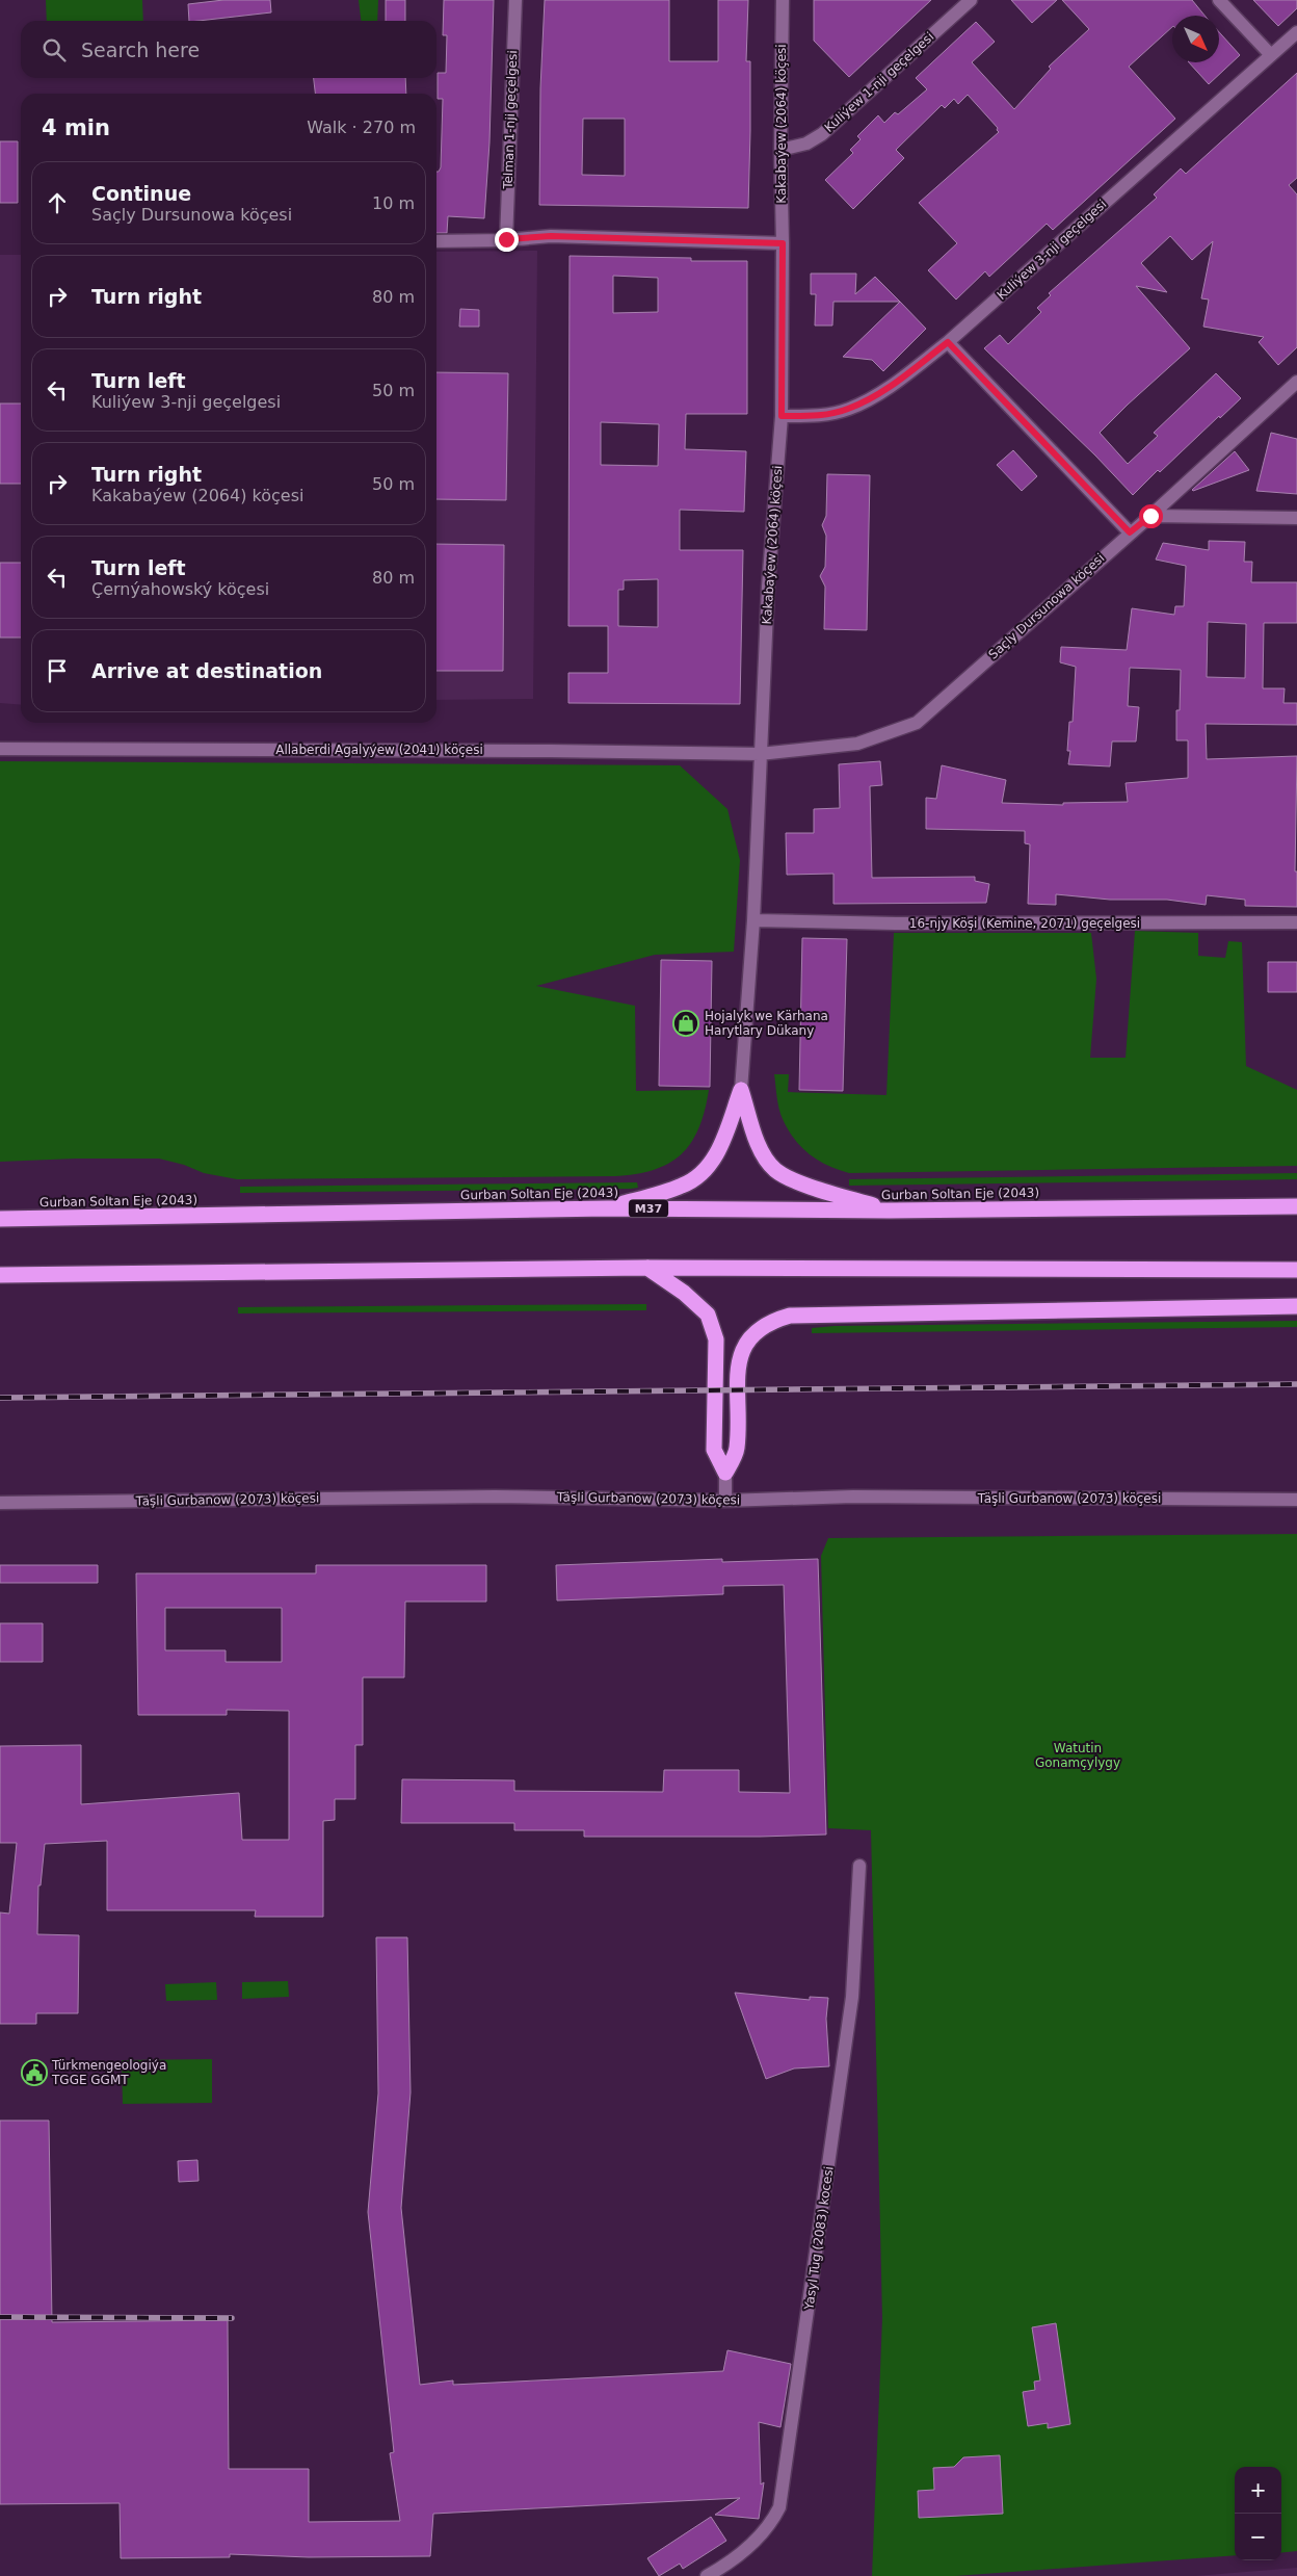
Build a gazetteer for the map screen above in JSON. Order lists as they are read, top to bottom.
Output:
{
  "streets": {
    "highway": ["Gurban Soltan Eje (2043)", "M37"],
    "street": [
      "Kuliýew 1-nji geçelgesi",
      "Telman 1-nji geçelgesi",
      "Kakabaýew (2064) köçesi",
      "Kuliýew 3-nji geçelgesi",
      "Saçly Dursunowa köçesi",
      "Allaberdi Agalyýew (2041) köçesi",
      "16-njy Köşi (Kemine, 2071) geçelgesi",
      "Täşli Gurbanow (2073) köçesi",
      "Yasyl Tug (2083) kocesi"
    ]
  },
  "crossings": [
    ["Kuliýew 1-nji geçelgesi", "Kakabaýew (2064) köçesi"],
    ["Kakabaýew (2064) köçesi", "Kuliýew 3-nji geçelgesi"],
    ["Kakabaýew (2064) köçesi", "Saçly Dursunowa köçesi"],
    ["Kakabaýew (2064) köçesi", "Allaberdi Agalyýew (2041) köçesi"],
    ["Kakabaýew (2064) köçesi", "16-njy Köşi (Kemine, 2071) geçelgesi"],
    ["Saçly Dursunowa köçesi", "Allaberdi Agalyýew (2041) köçesi"]
  ],
  "parks": ["Watutin Gonamçylygy"],
  "places": {
    "shop": ["Hojalyk we Kärhana Harytlary Dükany"],
    "public building": ["Türkmengeologiýa TGGE GGMT"]
  },
  "north": "bottom right",
  "page": {
    "search": "Search here",
    "heading": ["4 min", "Walk · 270 m"],
    "list": [
      ["Continue", "Saçly Dursunowa köçesi", "10 m"],
      ["Turn right", "80 m"],
      ["Turn left", "Kuliýew 3-nji geçelgesi", "50 m"],
      ["Turn right", "Kakabaýew (2064) köçesi", "50 m"],
      ["Turn left", "Çernýahowský köçesi", "80 m"],
      "Arrive at destination"
    ],
    "map_buttons": ["+", "−"]
  }
}
